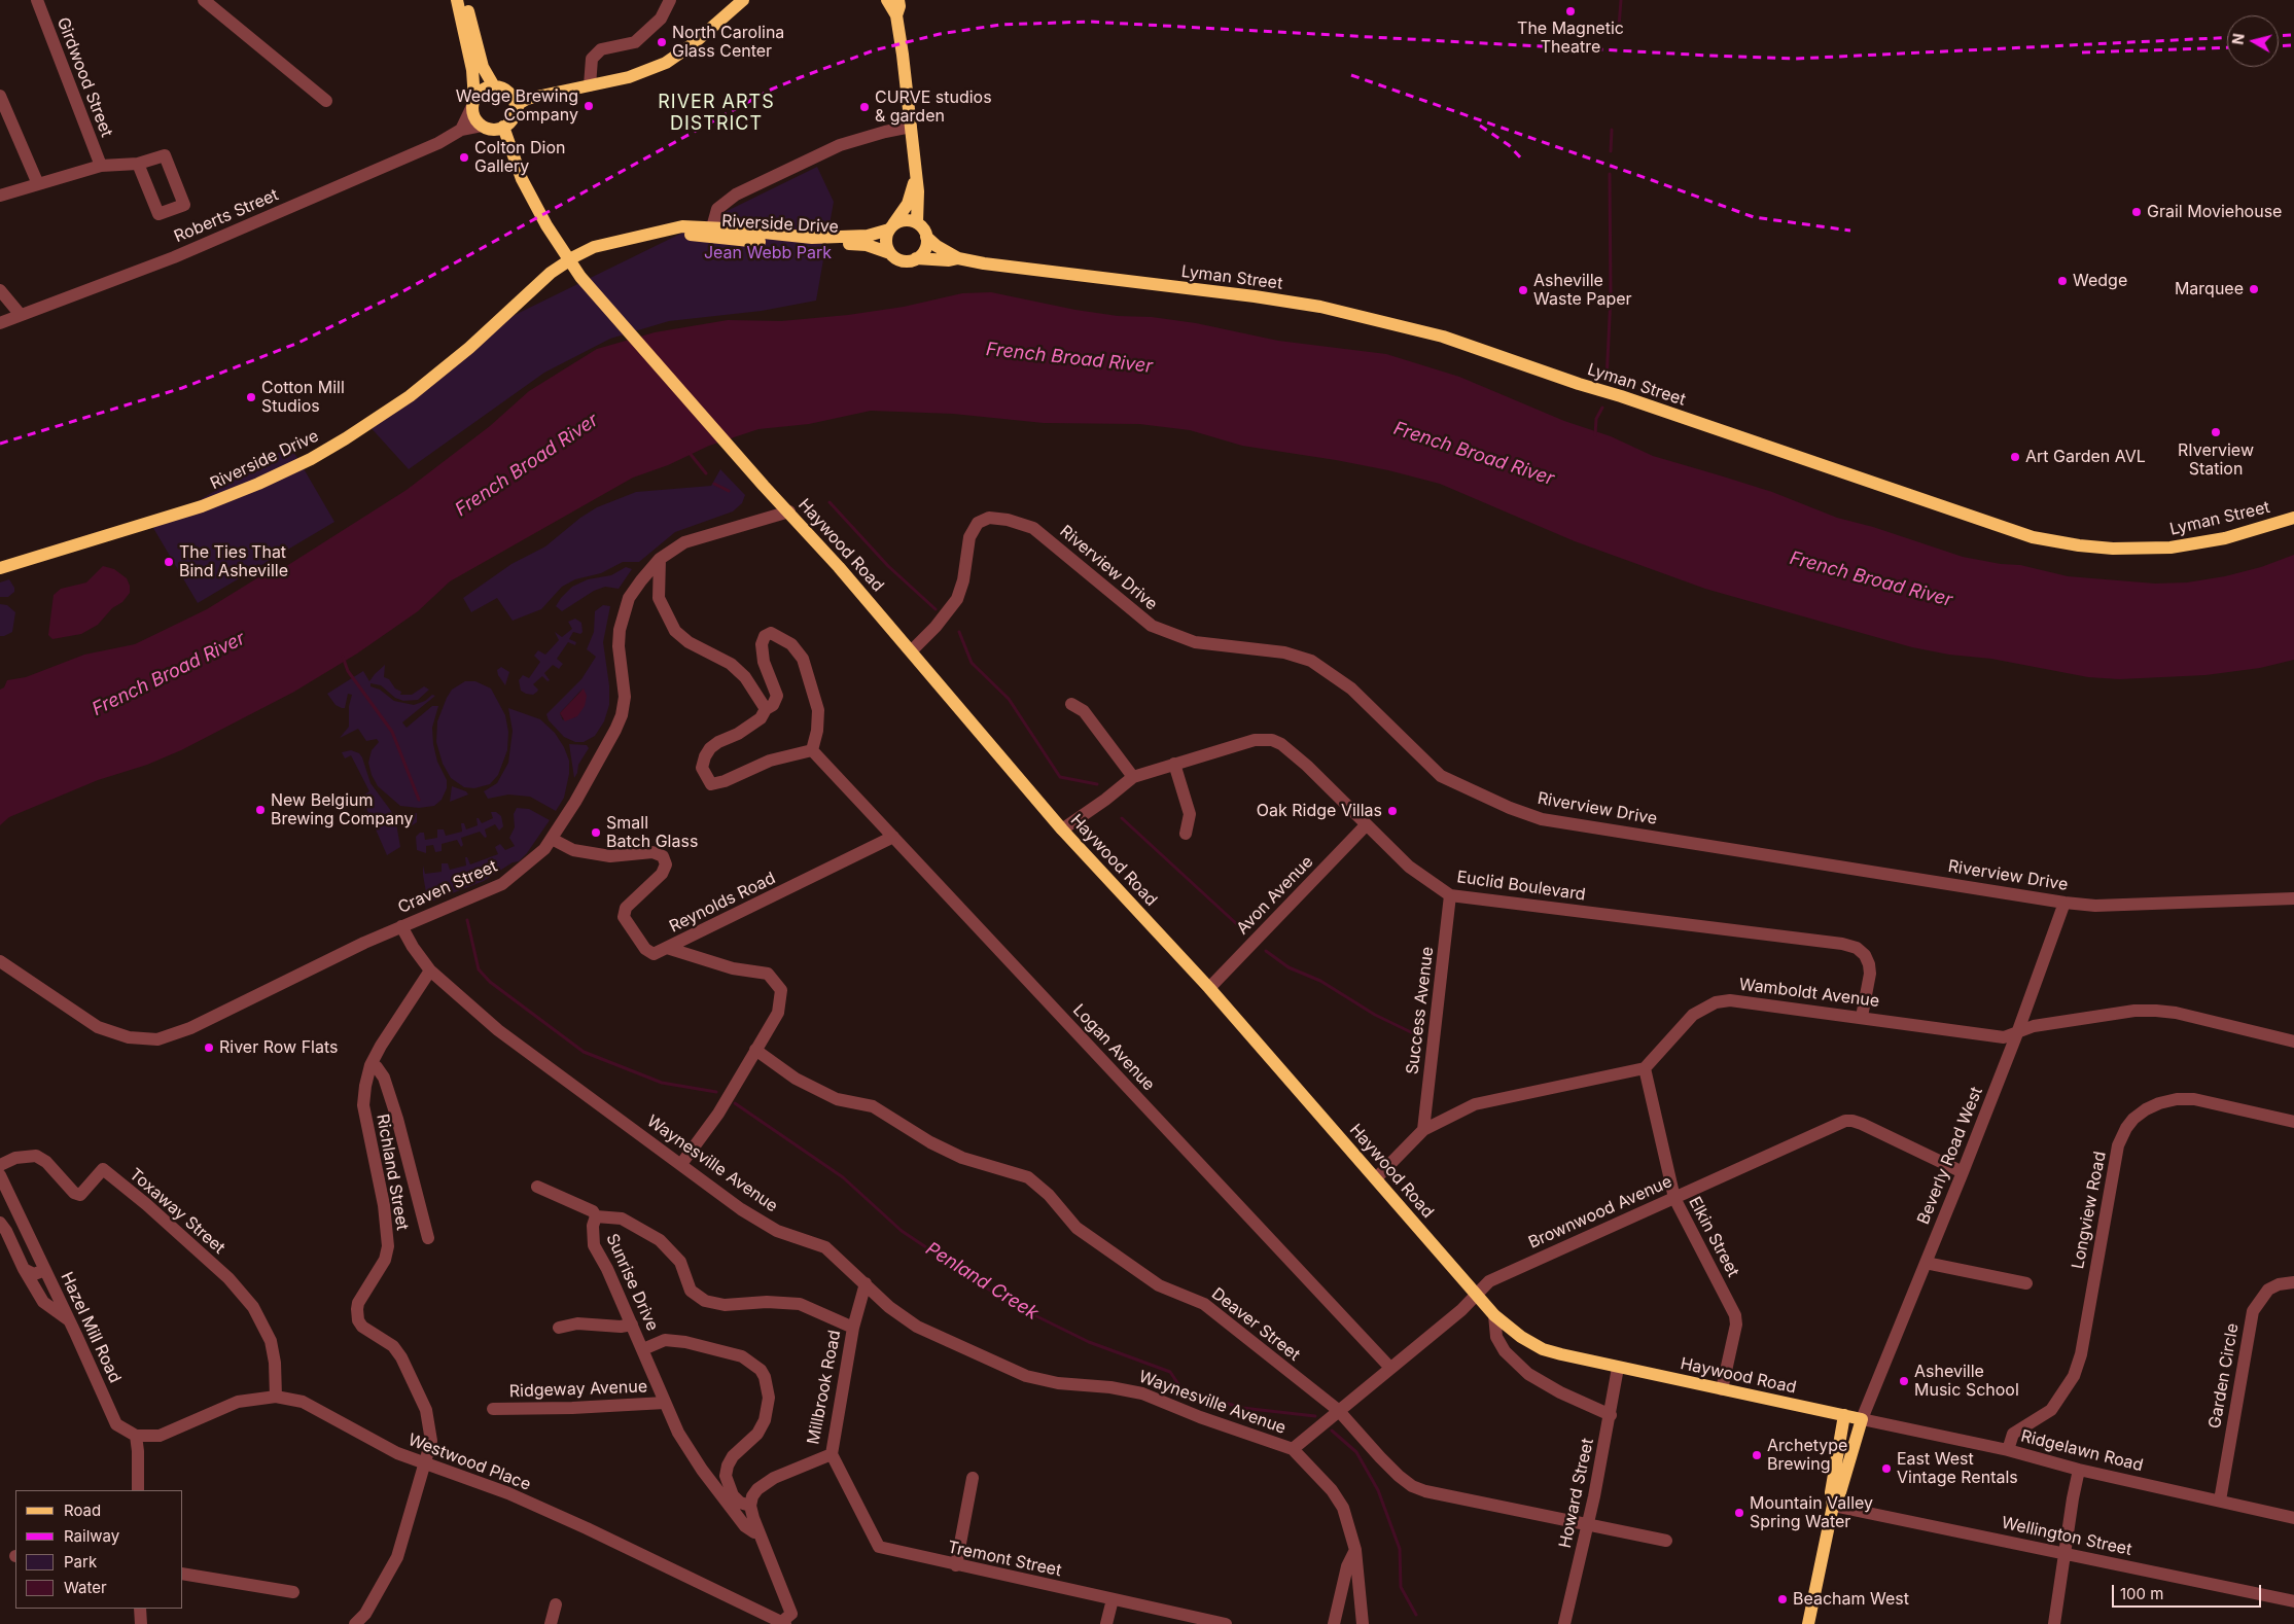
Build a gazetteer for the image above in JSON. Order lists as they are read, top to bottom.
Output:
{
  "streets": {
    "main road": ["Riverside Drive", "Lyman Street", "Haywood Road"],
    "street": [
      "Girdwood Street",
      "Roberts Street",
      "Riverview Drive",
      "Euclid Boulevard",
      "Craven Street",
      "Avon Avenue",
      "Reynolds Road",
      "Wamboldt Avenue",
      "Success Avenue",
      "Logan Avenue",
      "Beverly Road West",
      "Waynesville Avenue",
      "Richland Street",
      "Longview Road",
      "Toxaway Street",
      "Brownwood Avenue",
      "Elkin Street",
      "Sunrise Drive",
      "Deaver Street",
      "Hazel Mill Road",
      "Garden Circle",
      "Millbrook Road",
      "Ridgeway Avenue",
      "Ridgelawn Road",
      "Westwood Place",
      "Howard Street",
      "Wellington Street",
      "Tremont Street"
    ]
  },
  "crossings": [
    ["Roberts Street", "Haywood Road"],
    ["Riverside Drive", "Lyman Street"],
    ["Haywood Road", "Riverview Drive"],
    ["Haywood Road", "Euclid Boulevard"],
    ["Haywood Road", "Craven Street"],
    ["Haywood Road", "Avon Avenue"],
    ["Haywood Road", "Beverly Road West"],
    ["Haywood Road", "Brownwood Avenue"],
    ["Haywood Road", "Elkin Street"],
    ["Haywood Road", "Ridgelawn Road"],
    ["Haywood Road", "Howard Street"],
    ["Riverview Drive", "Beverly Road West"],
    ["Euclid Boulevard", "Avon Avenue"],
    ["Euclid Boulevard", "Wamboldt Avenue"],
    ["Euclid Boulevard", "Success Avenue"],
    ["Craven Street", "Waynesville Avenue"],
    ["Reynolds Road", "Logan Avenue"],
    ["Reynolds Road", "Waynesville Avenue"],
    ["Reynolds Road", "Deaver Street"],
    ["Wamboldt Avenue", "Beverly Road West"],
    ["Wamboldt Avenue", "Elkin Street"],
    ["Logan Avenue", "Brownwood Avenue"],
    ["Beverly Road West", "Brownwood Avenue"],
    ["Beverly Road West", "Ridgelawn Road"],
    ["Waynesville Avenue", "Richland Street"],
    ["Waynesville Avenue", "Brownwood Avenue"],
    ["Waynesville Avenue", "Millbrook Road"],
    ["Richland Street", "Westwood Place"],
    ["Longview Road", "Ridgelawn Road"],
    ["Toxaway Street", "Westwood Place"],
    ["Brownwood Avenue", "Elkin Street"],
    ["Brownwood Avenue", "Deaver Street"],
    ["Sunrise Drive", "Millbrook Road"],
    ["Sunrise Drive", "Ridgeway Avenue"],
    ["Deaver Street", "Howard Street"],
    ["Hazel Mill Road", "Westwood Place"],
    ["Garden Circle", "Ridgelawn Road"],
    ["Millbrook Road", "Tremont Street"]
  ],
  "districts": ["RIVER ARTS DISTRICT"],
  "water": ["French Broad River", "Penland Creek"],
  "parks": ["Jean Webb Park"],
  "places": [
    "The Magnetic Theatre",
    "North Carolina Glass Center",
    "Wedge Brewing Company",
    "CURVE studios & garden",
    "Colton Dion Gallery",
    "Grail Moviehouse",
    "Wedge",
    "Marquee",
    "Asheville Waste Paper",
    "Cotton Mill Studios",
    "RIverview Station",
    "Art Garden AVL",
    "The Ties That Bind Asheville",
    "New Belgium Brewing Company",
    "Oak Ridge Villas",
    "Small Batch Glass",
    "River Row Flats",
    "Asheville Music School",
    "Archetype Brewing",
    "East West Vintage Rentals",
    "Mountain Valley Spring Water",
    "Beacham West"
  ],
  "legend": [
    "Road",
    "Railway",
    "Park",
    "Water"
  ],
  "scale_bar": "100 m",
  "north": "left"
}
